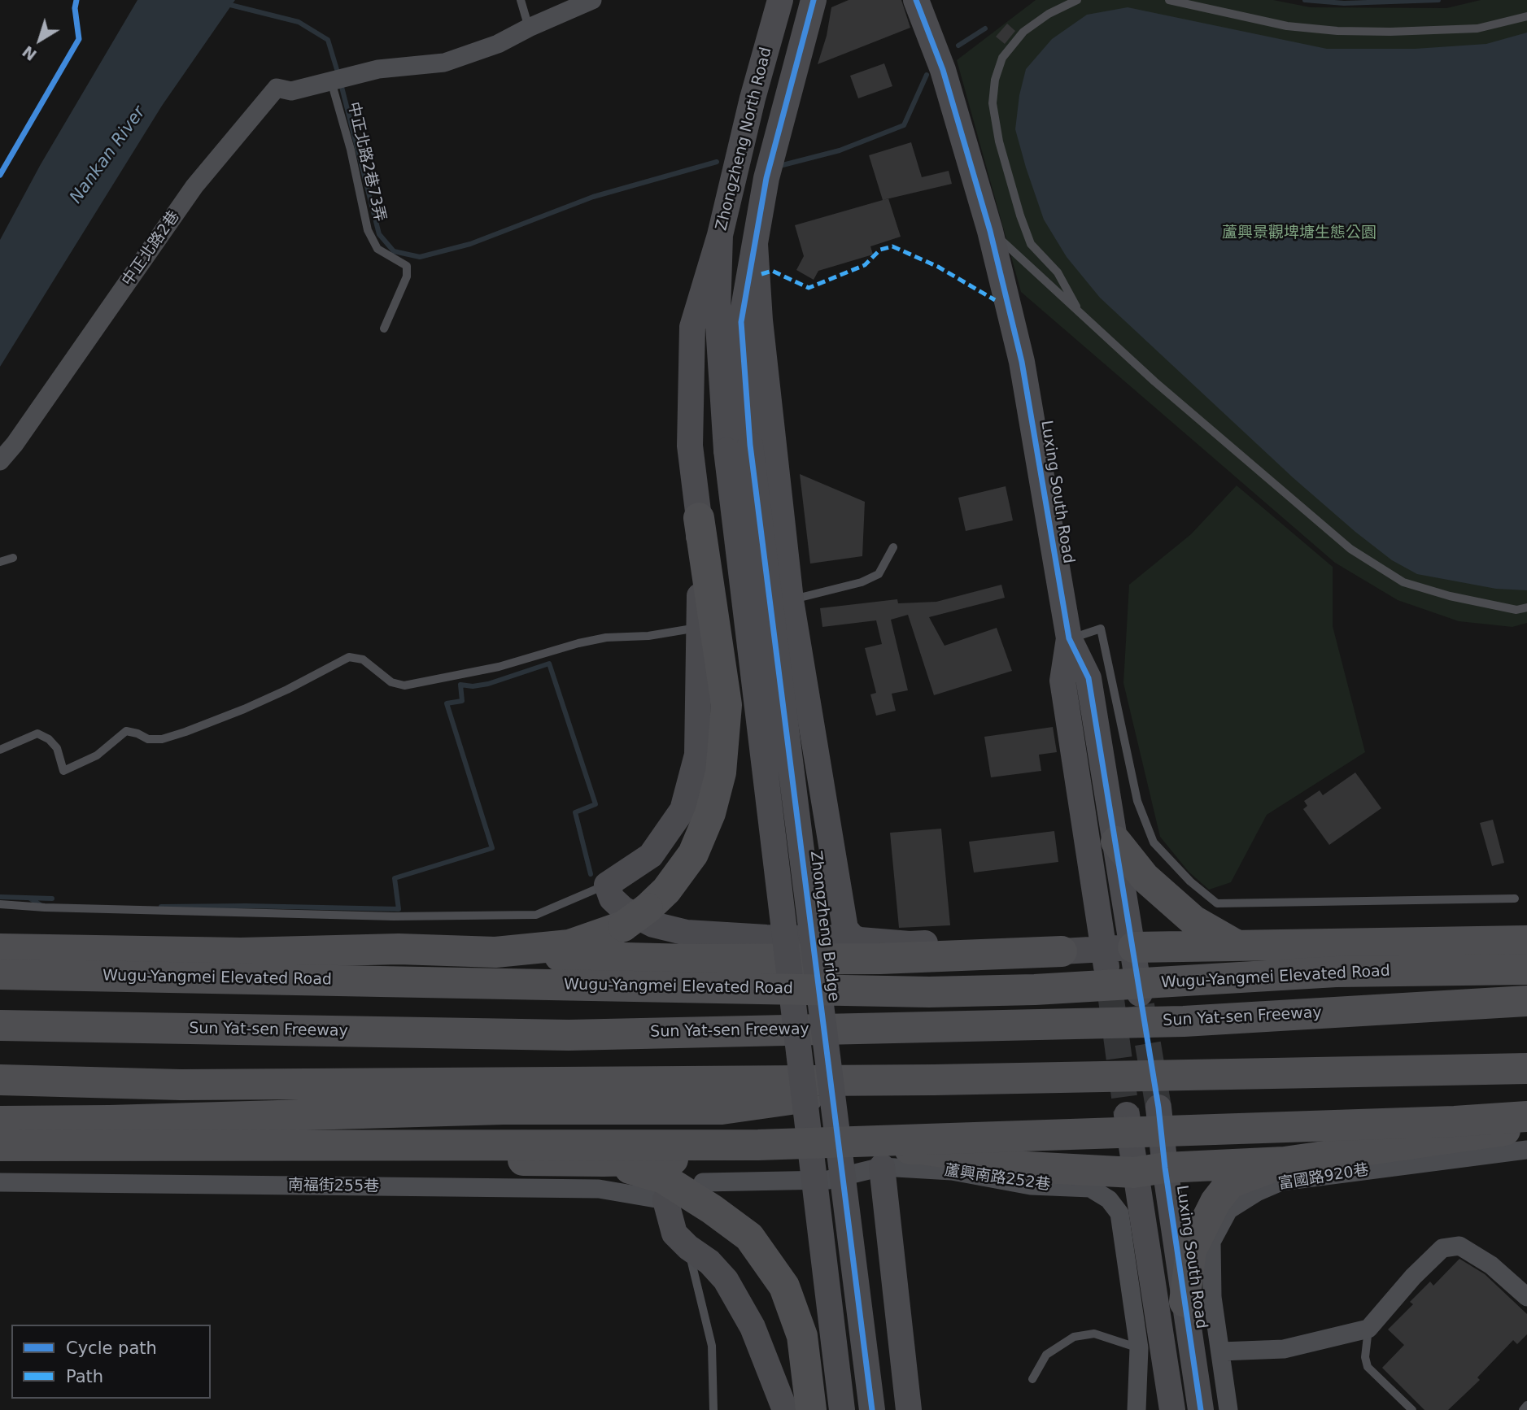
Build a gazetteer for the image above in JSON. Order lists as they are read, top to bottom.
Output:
{
  "streets": {
    "highway": ["Wugu-Yangmei Elevated Road", "Sun Yat-sen Freeway"],
    "street": [
      "Zhongzheng North Road",
      "中正北路2巷",
      "Luxing South Road",
      "Zhongzheng Bridge",
      "富國路920巷",
      "蘆興南路252巷",
      "南福街255巷"
    ],
    "lane": ["中正北路2巷73弄"]
  },
  "crossings": [
    ["Zhongzheng North Road", "Zhongzheng Bridge"],
    ["中正北路2巷73弄", "中正北路2巷"]
  ],
  "water": ["Nankan River"],
  "parks": ["蘆興景觀埤塘生態公園"],
  "legend": ["Cycle path", "Path"],
  "north": "bottom left"
}
